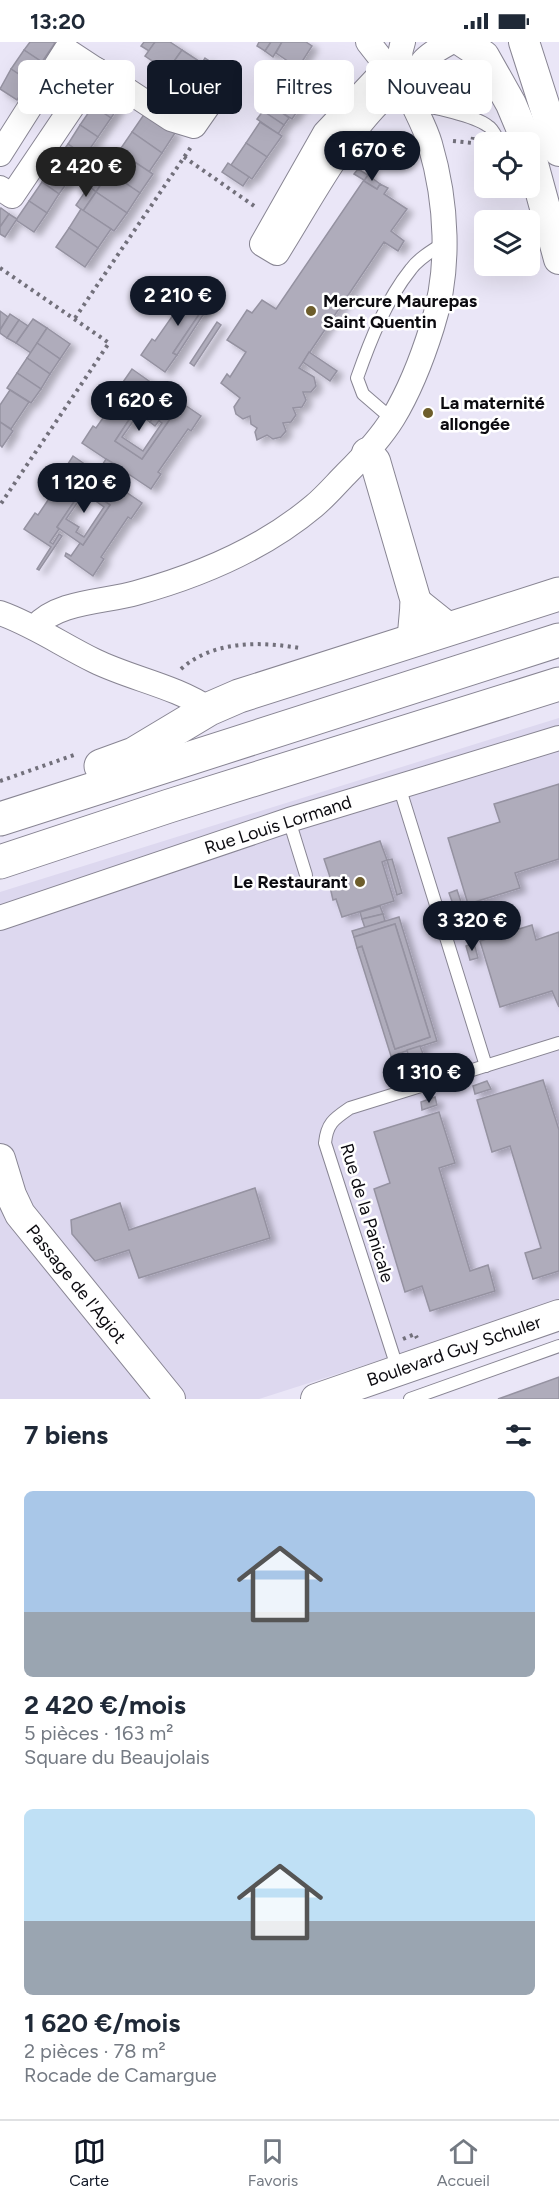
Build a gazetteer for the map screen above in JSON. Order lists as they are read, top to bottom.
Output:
{
  "streets": {
    "street": ["Rue Louis Lormand", "Passage de l'Agiot", "Boulevard Guy Schuler"],
    "lane": ["Rue de la Panicale"]
  },
  "crossings": [
    ["Rue de la Panicale", "Boulevard Guy Schuler"]
  ],
  "places": ["Mercure Maurepas Saint Quentin", "La maternité allongée", "Le Restaurant"],
  "page": {
    "status": "13:20",
    "chip": [
      "Acheter",
      "Louer",
      "Filtres",
      "Nouveau"
    ],
    "price": [
      "1 670 €",
      "2 420 €",
      "2 210 €",
      "1 620 €",
      "1 120 €",
      "3 320 €",
      "1 310 €"
    ],
    "heading": "7 biens",
    "list": [
      {
        "name": "2 420 €/mois",
        "note": "5 pièces · 163 m² · Square du Beaujolais"
      },
      {
        "name": "1 620 €/mois",
        "note": "2 pièces · 78 m² · Rocade de Camargue"
      }
    ],
    "tabs": ["Carte", "Favoris", "Accueil"]
  }
}
